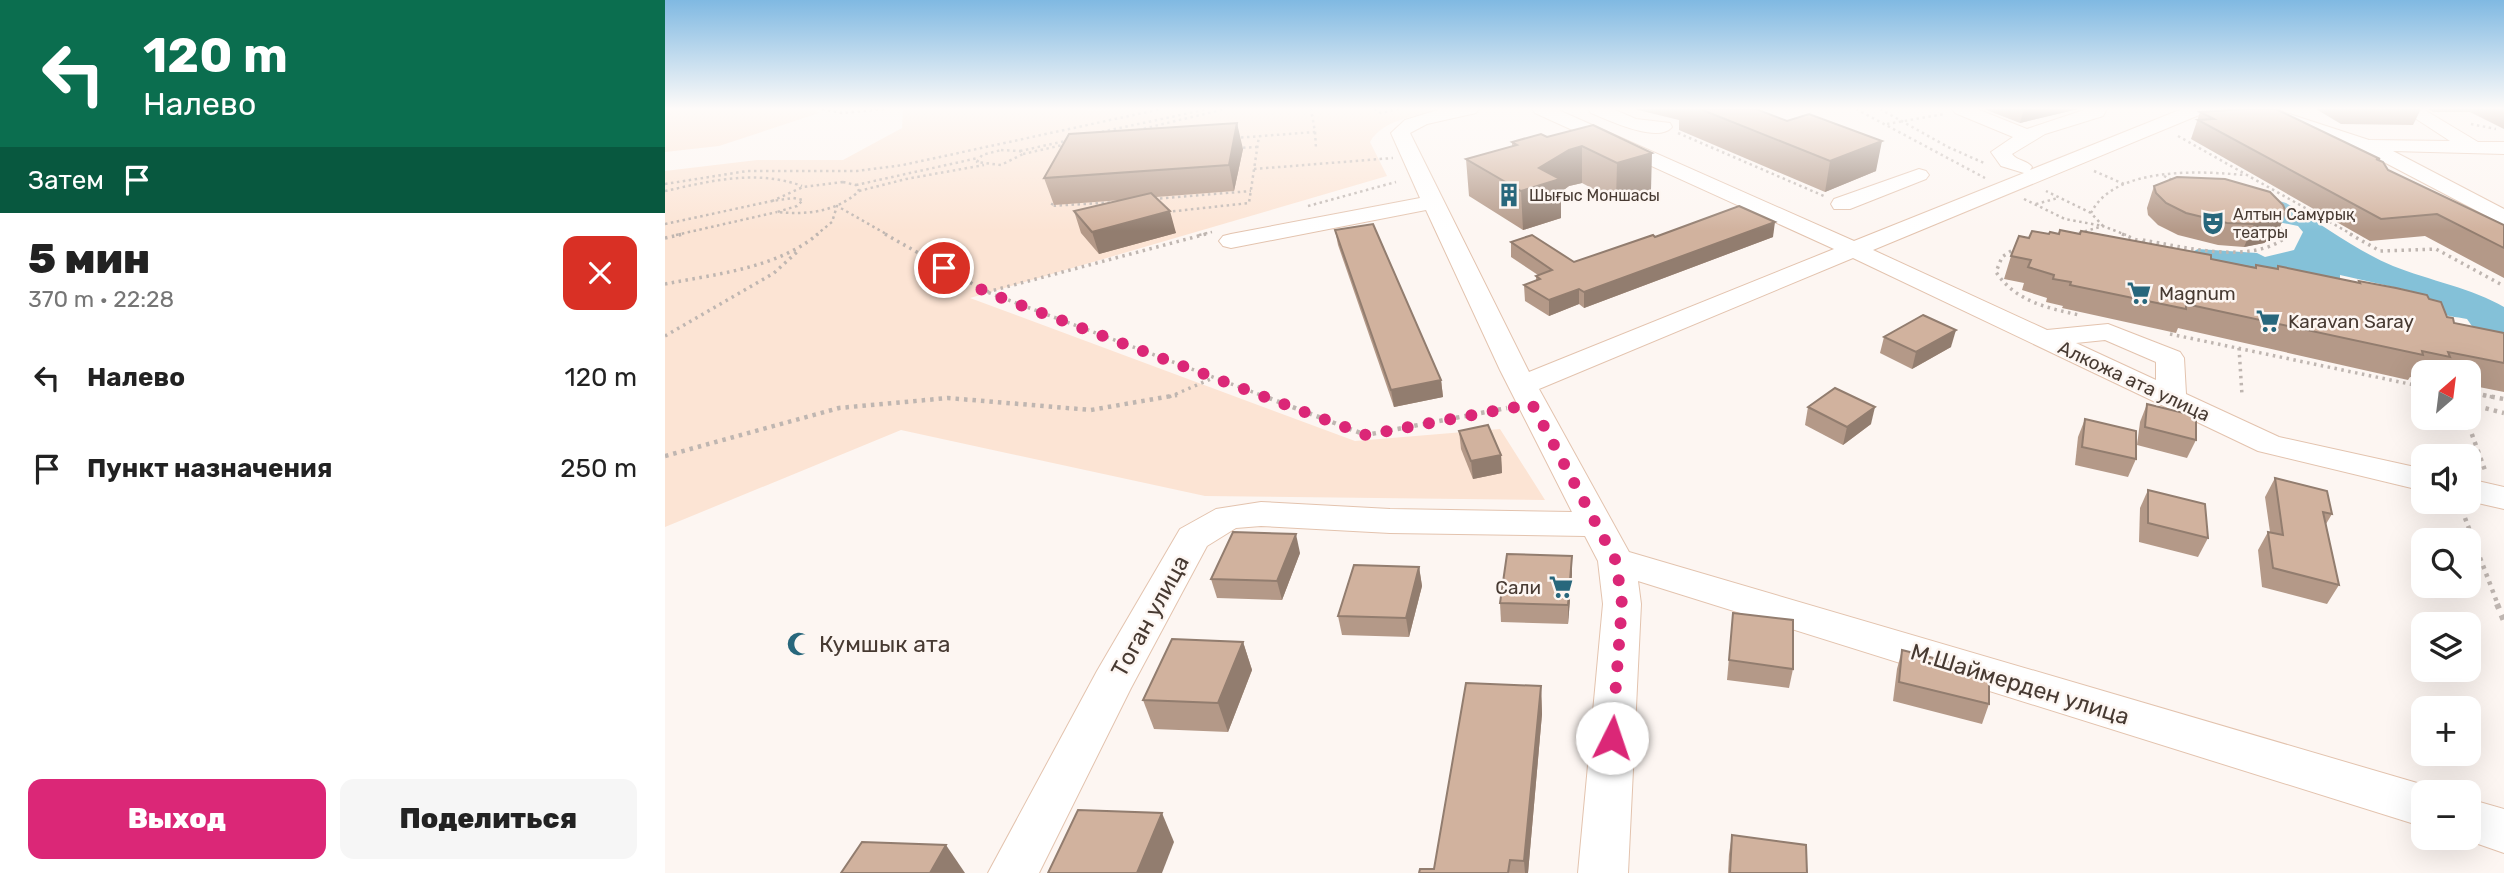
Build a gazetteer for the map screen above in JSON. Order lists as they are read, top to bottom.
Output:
{
  "streets": {
    "street": ["Алкожа ата улица", "Тоган улица", "М.Шаймерден улица"]
  },
  "places": {
    "building": ["Шығыс Моншасы"],
    "theatre": ["Алтын Самұрық театры"],
    "supermarket": ["Magnum", "Karavan Saray", "Сали"],
    "mosque": ["Кумшык ата"]
  },
  "north": "top right",
  "page": {
    "turn": ["120 m", "Налево"],
    "then": "Затем",
    "heading": ["5 мин", "370 m · 22:28"],
    "list": [
      {
        "name": "Налево",
        "value": "120 m"
      },
      {
        "name": "Пункт назначения",
        "value": "250 m"
      }
    ],
    "map_buttons": ["+", "−"],
    "buttons": ["Выход", "Поделиться"]
  }
}
